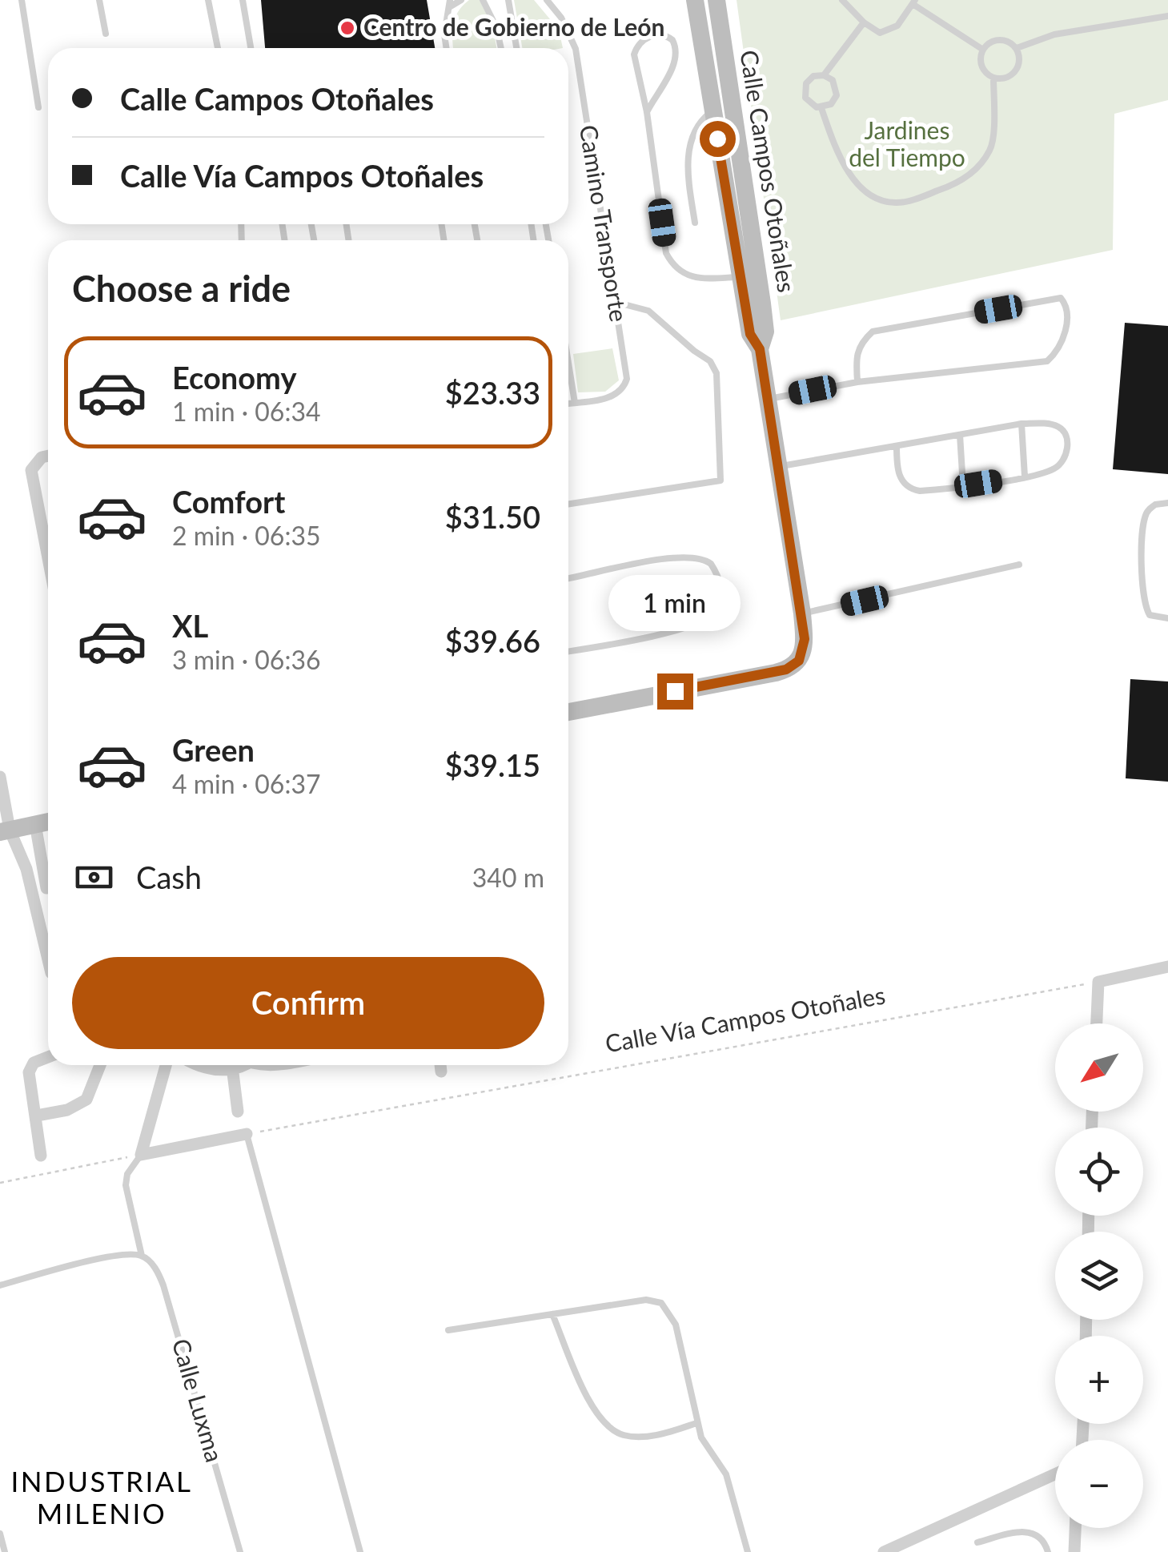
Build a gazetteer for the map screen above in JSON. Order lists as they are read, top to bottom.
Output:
{
  "streets": {
    "street": ["Calle Campos Otoñales"],
    "lane": ["Camino Transporte", "Calle Luxma"],
    "path": ["Calle Vía Campos Otoñales"]
  },
  "districts": ["INDUSTRIAL MILENIO"],
  "parks": ["Jardines del Tiempo"],
  "places": ["Centro de Gobierno de León"],
  "north": "bottom left",
  "page": {
    "banner": ["Calle Campos Otoñales", "Calle Vía Campos Otoñales"],
    "heading": "Choose a ride",
    "list": [
      {
        "name": "Economy",
        "note": "1 min · 06:34",
        "value": "$23.33"
      },
      {
        "name": "Comfort",
        "note": "2 min · 06:35",
        "value": "$31.50"
      },
      {
        "name": "XL",
        "note": "3 min · 06:36",
        "value": "$39.66"
      },
      {
        "name": "Green",
        "note": "4 min · 06:37",
        "value": "$39.15"
      }
    ],
    "bubble": "1 min",
    "pay": ["Cash", "340 m"],
    "buttons": "Confirm",
    "map_buttons": ["+", "−"]
  }
}
